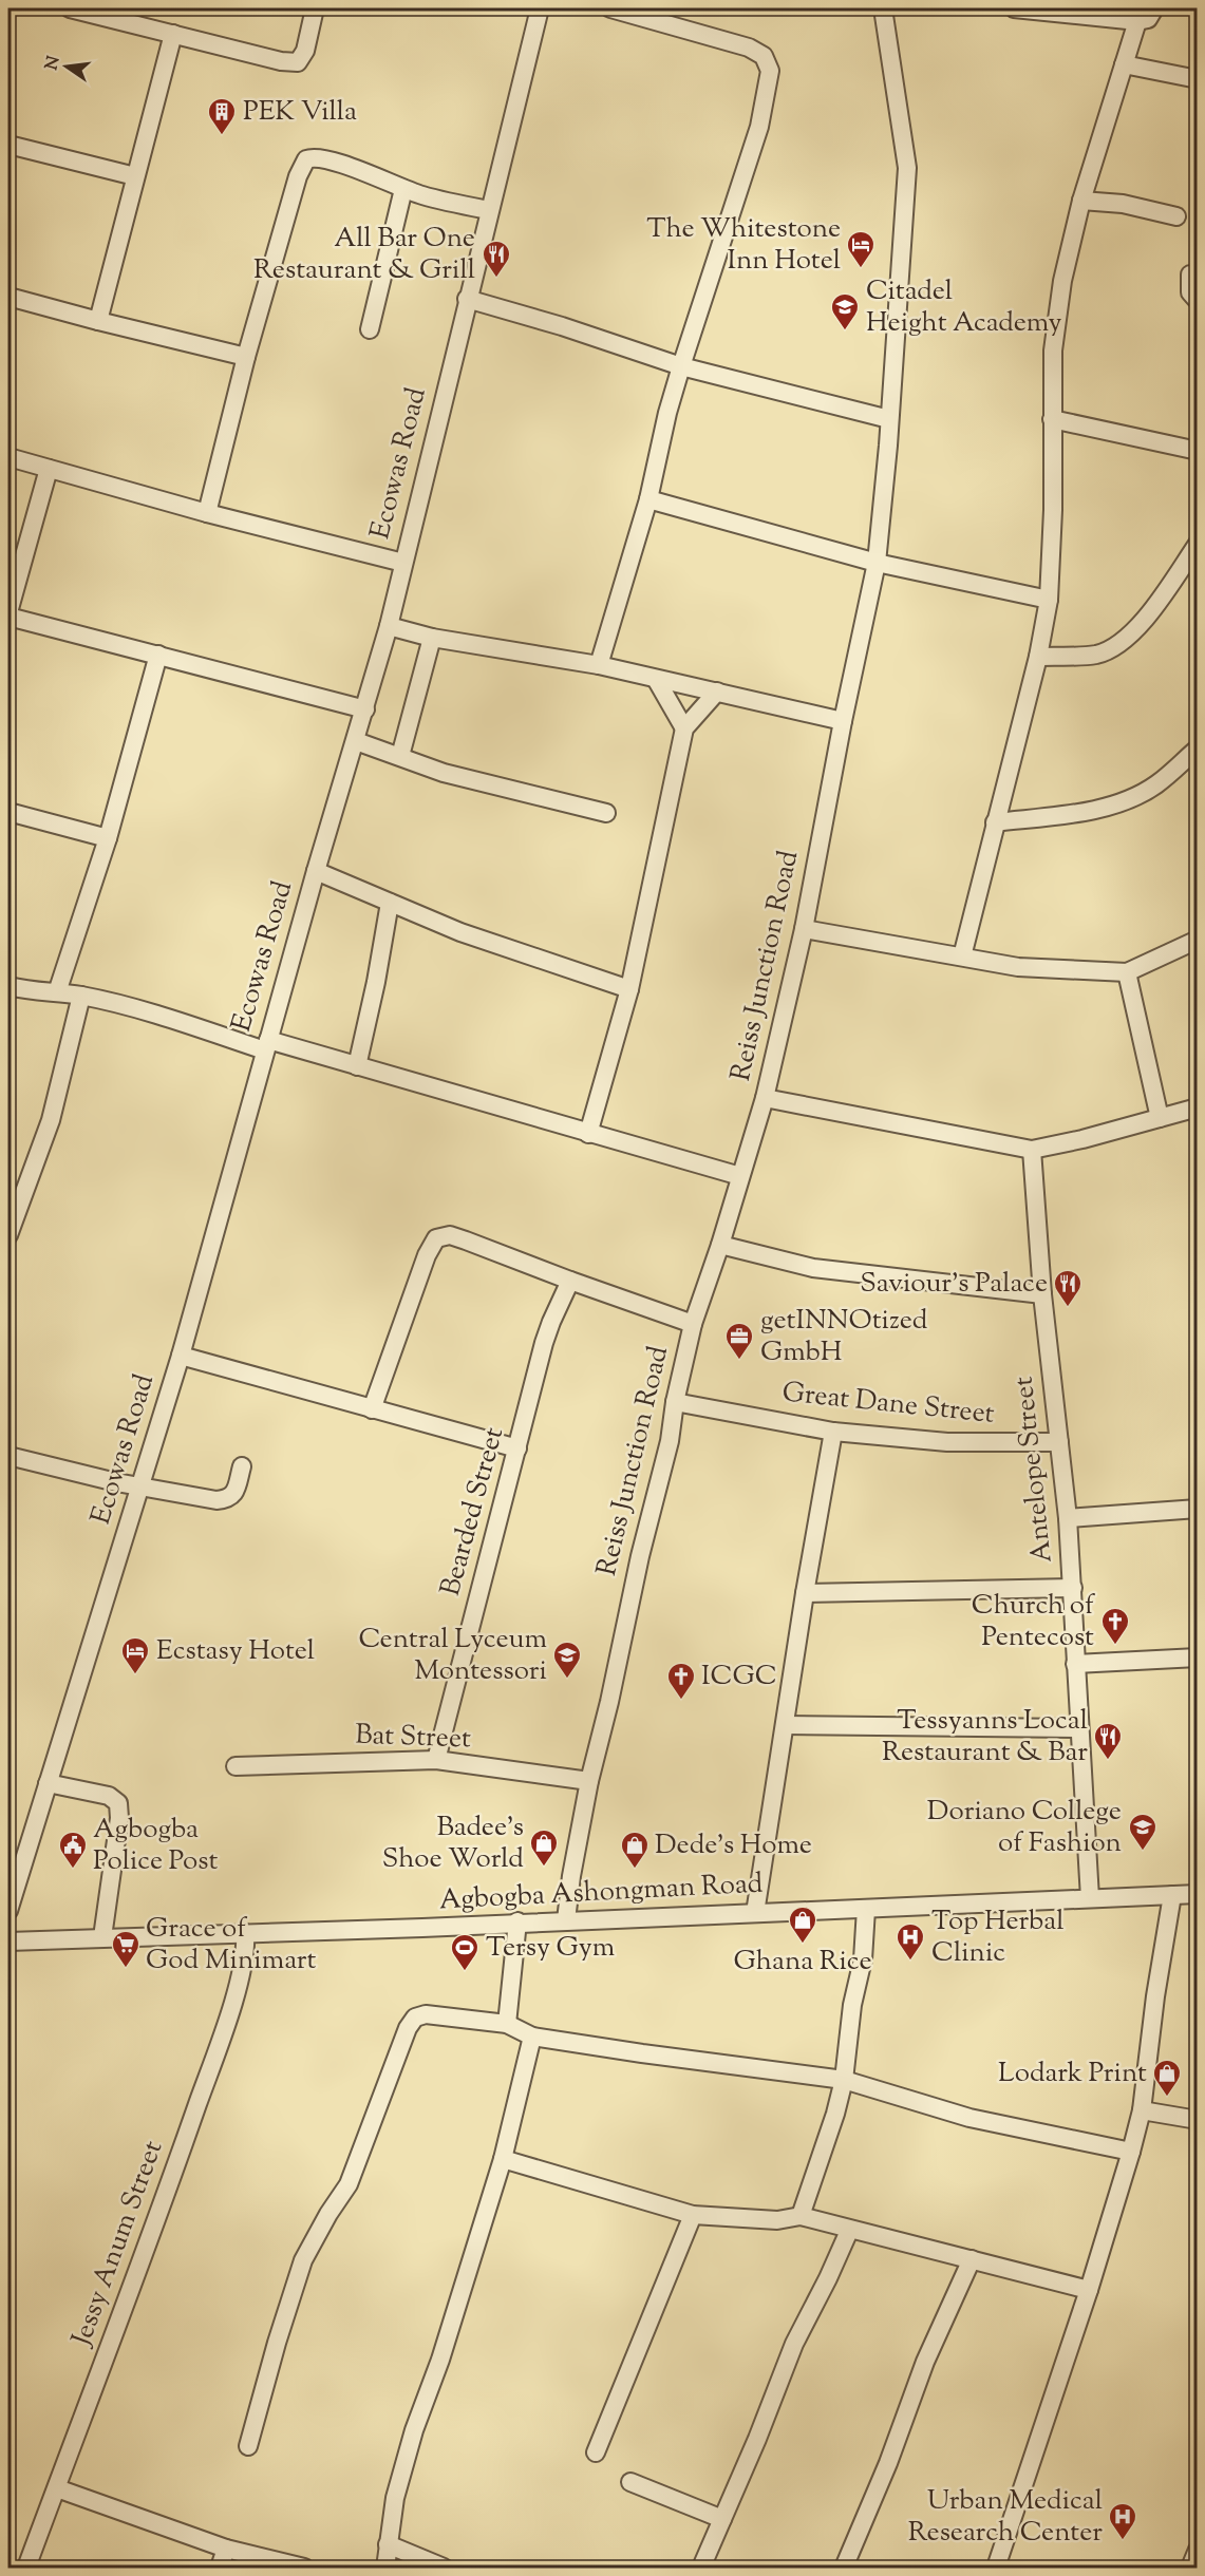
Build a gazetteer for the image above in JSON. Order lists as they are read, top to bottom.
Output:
{
  "streets": {
    "street": [
      "Ecowas Road",
      "Reiss Junction Road",
      "Great Dane Street",
      "Antelope Street",
      "Bearded Street",
      "Bat Street",
      "Agbogba Ashongman Road",
      "Jessy Anum Street"
    ]
  },
  "crossings": [
    ["Reiss Junction Road", "Great Dane Street"],
    ["Reiss Junction Road", "Bat Street"],
    ["Reiss Junction Road", "Agbogba Ashongman Road"],
    ["Great Dane Street", "Antelope Street"],
    ["Antelope Street", "Agbogba Ashongman Road"],
    ["Bearded Street", "Bat Street"],
    ["Agbogba Ashongman Road", "Jessy Anum Street"]
  ],
  "places": {
    "building": ["PEK Villa"],
    "hotel": ["The Whitestone Inn Hotel", "Ecstasy Hotel"],
    "restaurant": ["All Bar One Restaurant & Grill", "Saviour's Palace", "Tessyanns Local Restaurant & Bar"],
    "school or university": ["Citadel Height Academy", "Central Lyceum Montessori", "Doriano College of Fashion"],
    "office": ["getINNOtized GmbH"],
    "church": ["Church of Pentecost", "ICGC"],
    "shop": [
      "Badee's Shoe World",
      "Dede's Home",
      "Ghana Rice",
      "Lodark Print"
    ],
    "public building": ["Agbogba Police Post"],
    "hospital": ["Top Herbal Clinic", "Urban Medical Research Center"],
    "supermarket": ["Grace of God Minimart"],
    "sports": ["Tersy Gym"]
  },
  "north": "left"
}
